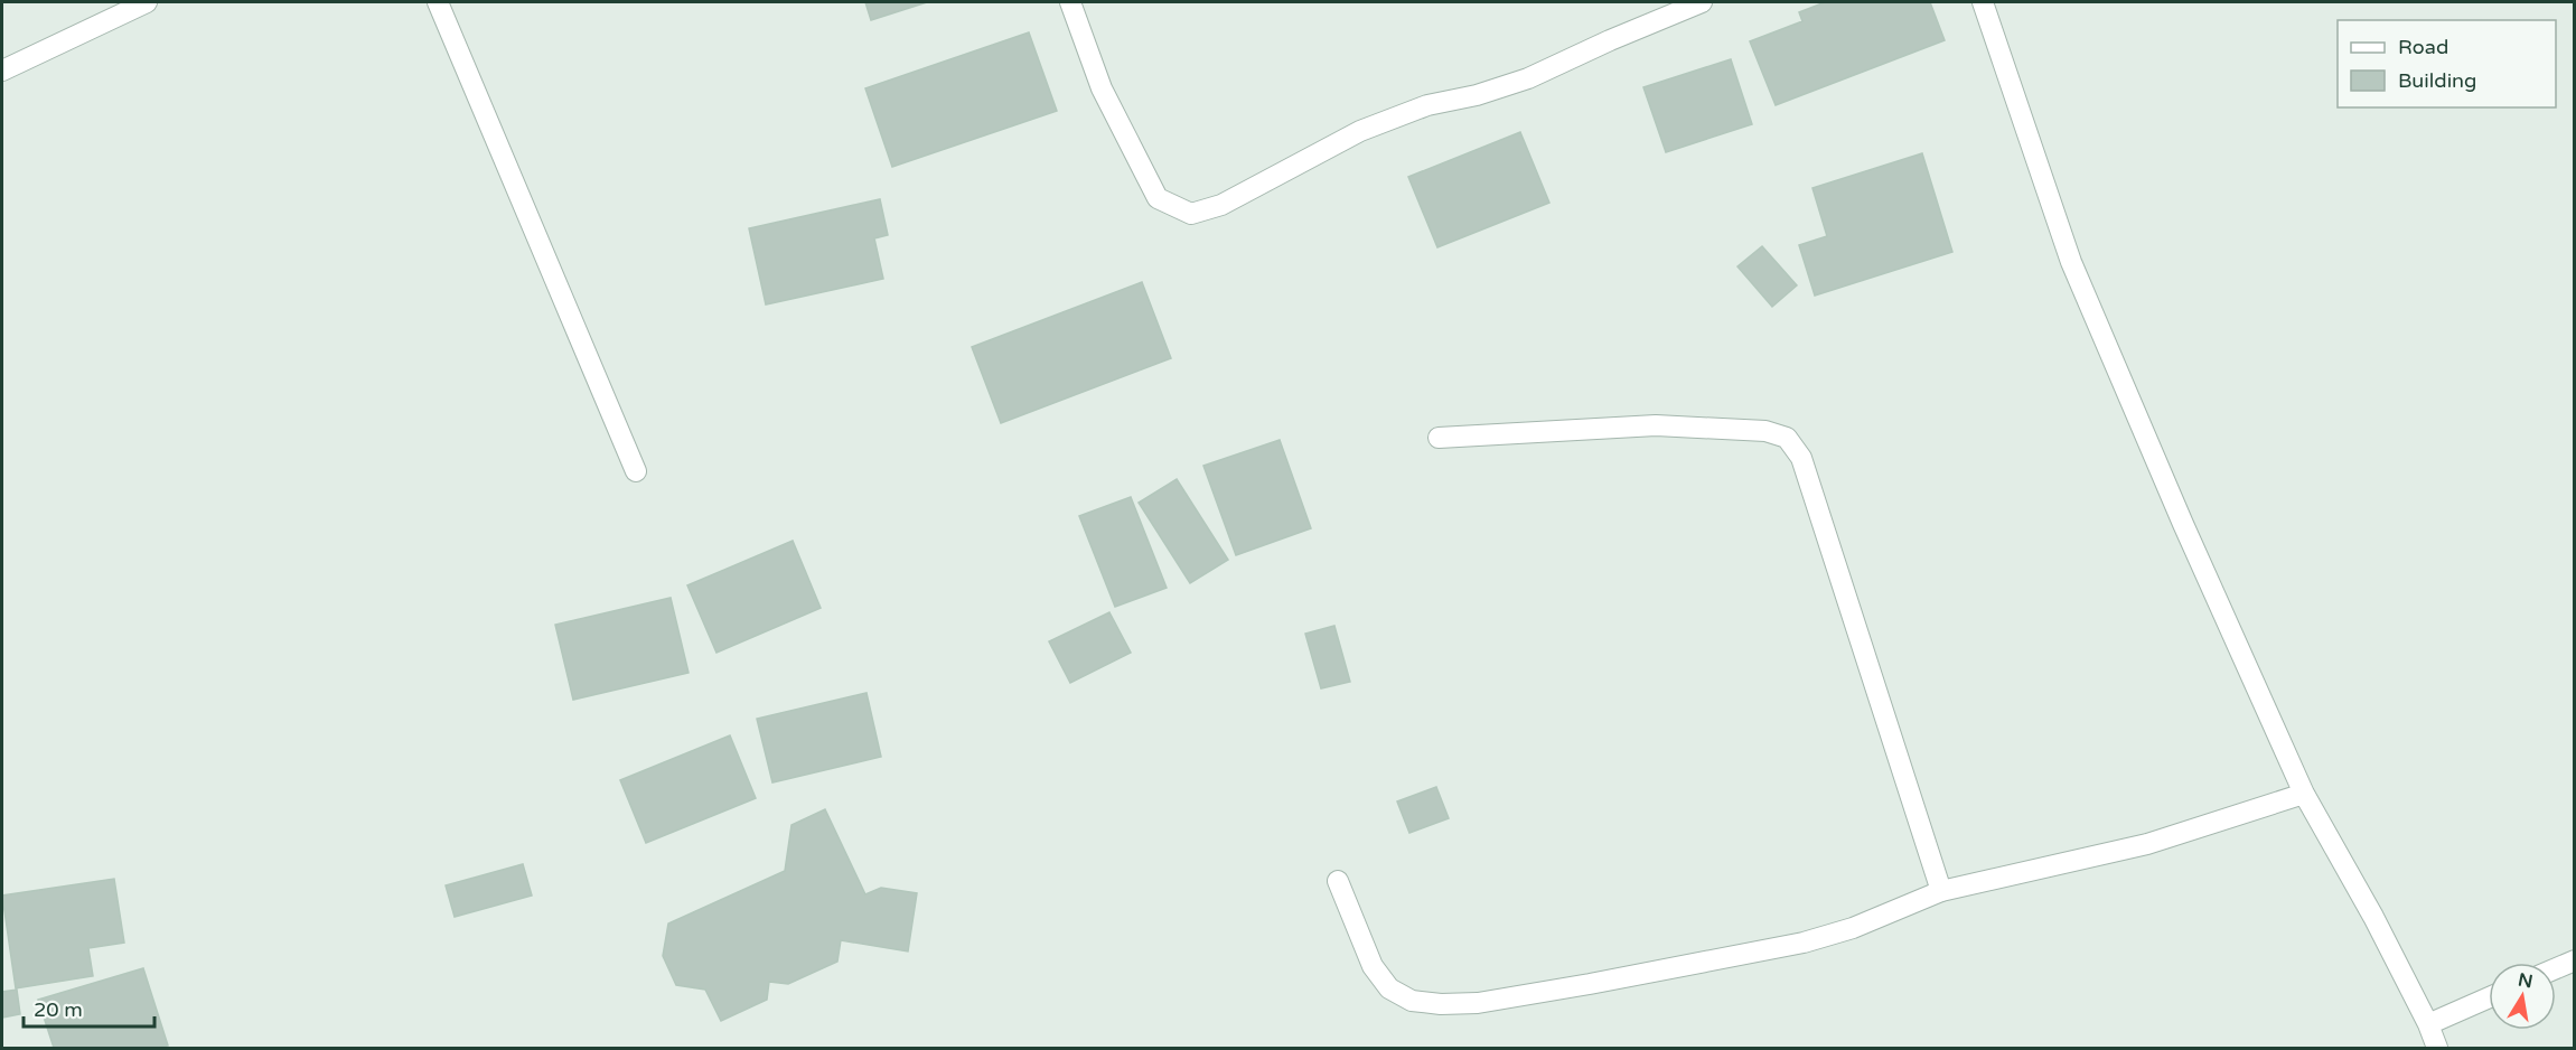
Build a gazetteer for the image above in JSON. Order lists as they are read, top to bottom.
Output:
{
  "legend": ["Road", "Building"],
  "scale_bar": "20 m",
  "north": "top"
}
